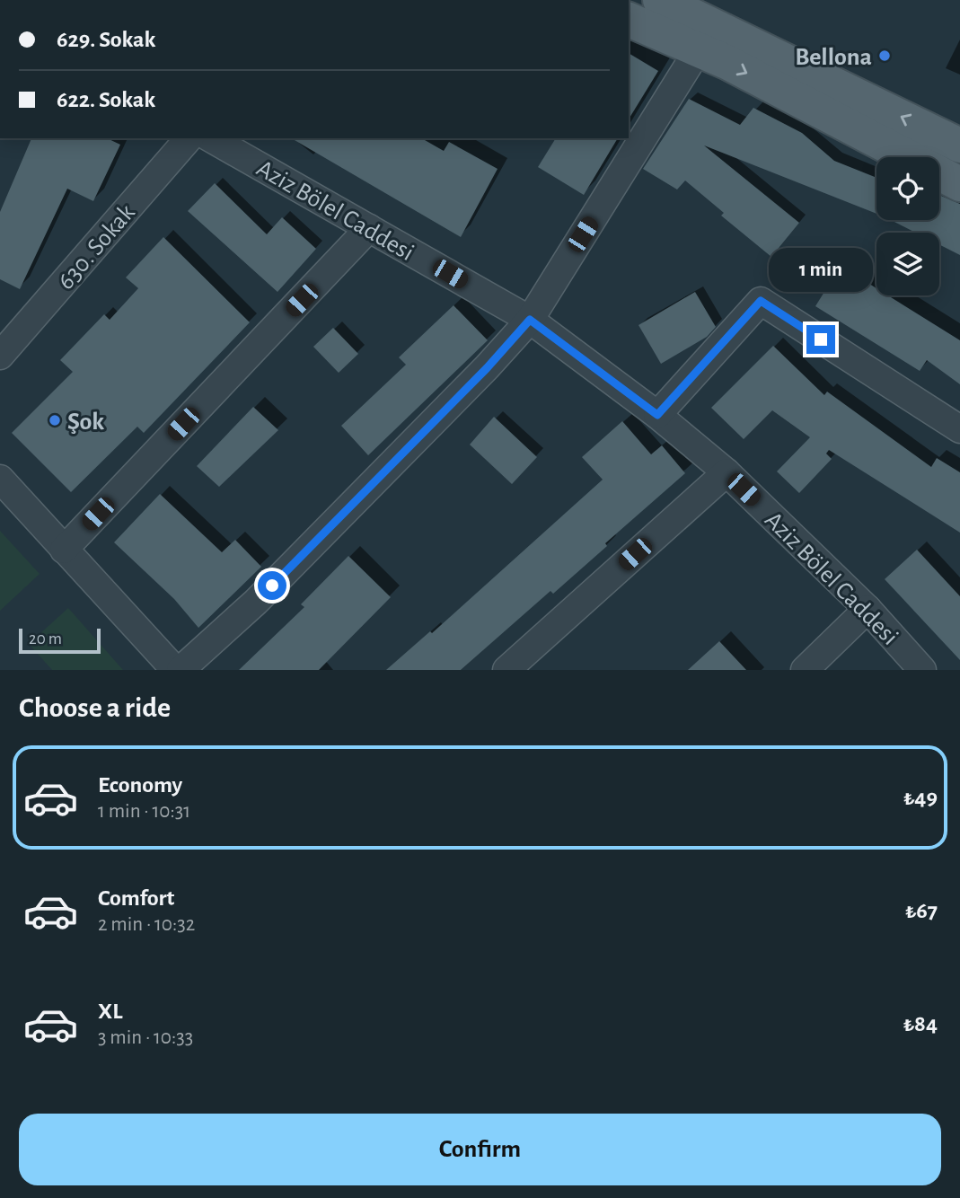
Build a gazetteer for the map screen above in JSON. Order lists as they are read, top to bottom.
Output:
{
  "streets": {
    "street": ["Aziz Bölel Caddesi", "630. Sokak"]
  },
  "places": ["Bellona", "Şok"],
  "scale_bar": "20 m",
  "page": {
    "banner": ["629. Sokak", "622. Sokak"],
    "bubble": "1 min",
    "scale": "20 m",
    "heading": "Choose a ride",
    "list": [
      {
        "name": "Economy",
        "note": "1 min · 10:31",
        "value": "₺49"
      },
      {
        "name": "Comfort",
        "note": "2 min · 10:32",
        "value": "₺67"
      },
      {
        "name": "XL",
        "note": "3 min · 10:33",
        "value": "₺84"
      }
    ],
    "buttons": "Confirm"
  }
}
